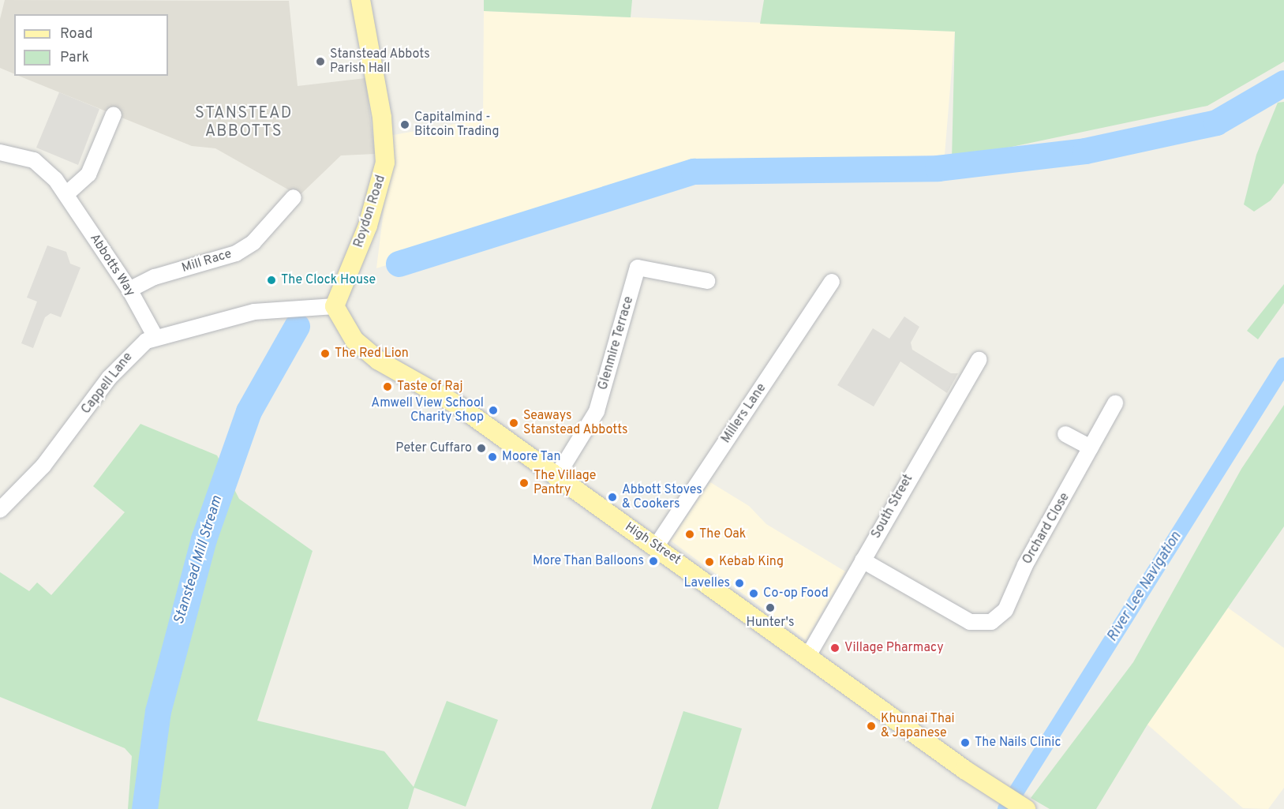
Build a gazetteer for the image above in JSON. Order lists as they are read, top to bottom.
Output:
{
  "streets": {
    "main road": ["Roydon Road", "High Street"],
    "street": [
      "Mill Race",
      "Abbotts Way",
      "Glenmire Terrace",
      "Cappell Lane",
      "Millers Lane",
      "South Street",
      "Orchard Close"
    ]
  },
  "crossings": [
    ["Roydon Road", "Cappell Lane"],
    ["Roydon Road", "High Street"],
    ["Mill Race", "Abbotts Way"],
    ["Abbotts Way", "Cappell Lane"],
    ["Glenmire Terrace", "High Street"],
    ["Cappell Lane", "High Street"],
    ["Millers Lane", "High Street"],
    ["South Street", "Orchard Close"],
    ["South Street", "High Street"]
  ],
  "districts": ["STANSTEAD ABBOTTS"],
  "water": ["Stanstead Mill Stream", "River Lee Navigation"],
  "places": [
    "Stanstead Abbots Parish Hall",
    "Capitalmind - Bitcoin Trading",
    "The Clock House",
    "The Red Lion",
    "Taste of Raj",
    "Amwell View School Charity Shop",
    "Seaways Stanstead Abbotts",
    "Peter Cuffaro",
    "Moore Tan",
    "The Village Pantry",
    "Abbott Stoves & Cookers",
    "The Oak",
    "More Than Balloons",
    "Kebab King",
    "Lavelles",
    "Co-op Food",
    "Hunter's",
    "Village Pharmacy",
    "Khunnai Thai & Japanese",
    "The Nails Clinic"
  ],
  "legend": ["Road", "Park"]
}
